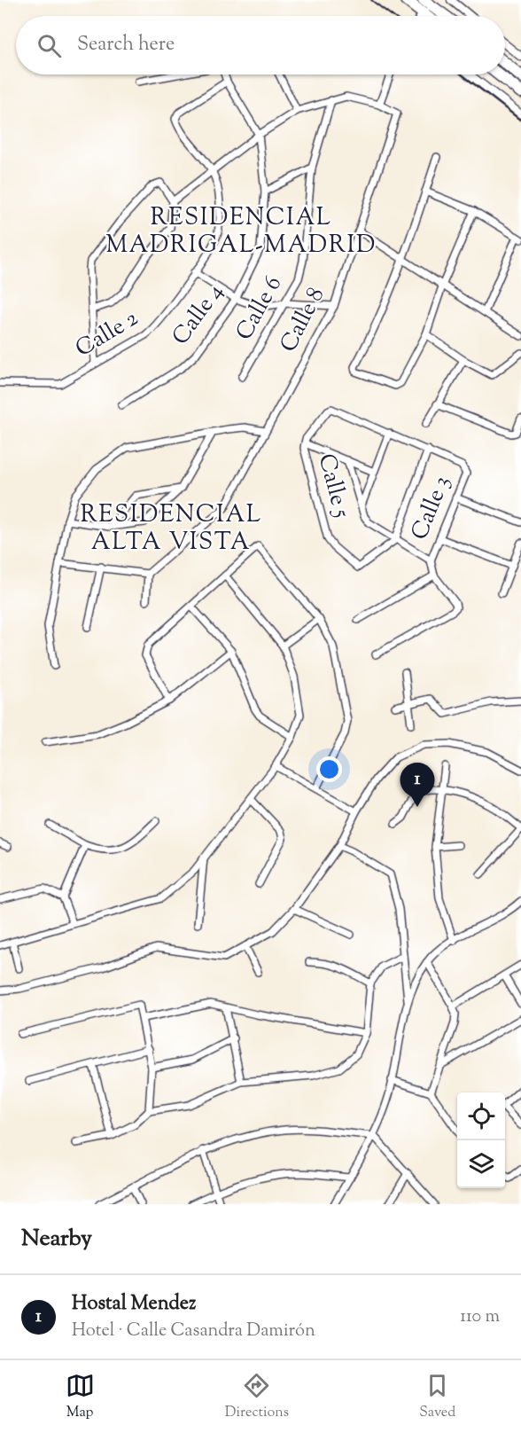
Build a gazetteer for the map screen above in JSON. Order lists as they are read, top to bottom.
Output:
{
  "streets": {
    "street": [
      "Calle 6",
      "Calle 4",
      "Calle 8",
      "Calle 2",
      "Calle 5",
      "Calle 3"
    ]
  },
  "crossings": [
    ["Calle 6", "Calle 8"],
    ["Calle 4", "Calle 8"],
    ["Calle 4", "Calle 2"],
    ["Calle 8", "Calle 2"]
  ],
  "districts": ["RESIDENCIAL MADRIGAL-MADRID", "RESIDENCIAL ALTA VISTA"],
  "page": {
    "search": "Search here",
    "pins": "1",
    "heading": "Nearby",
    "list": [
      {
        "mark": "1",
        "name": "Hostal Mendez",
        "note": "Hotel · Calle Casandra Damirón",
        "value": "110 m"
      }
    ],
    "nav": ["Map", "Directions", "Saved"]
  }
}
